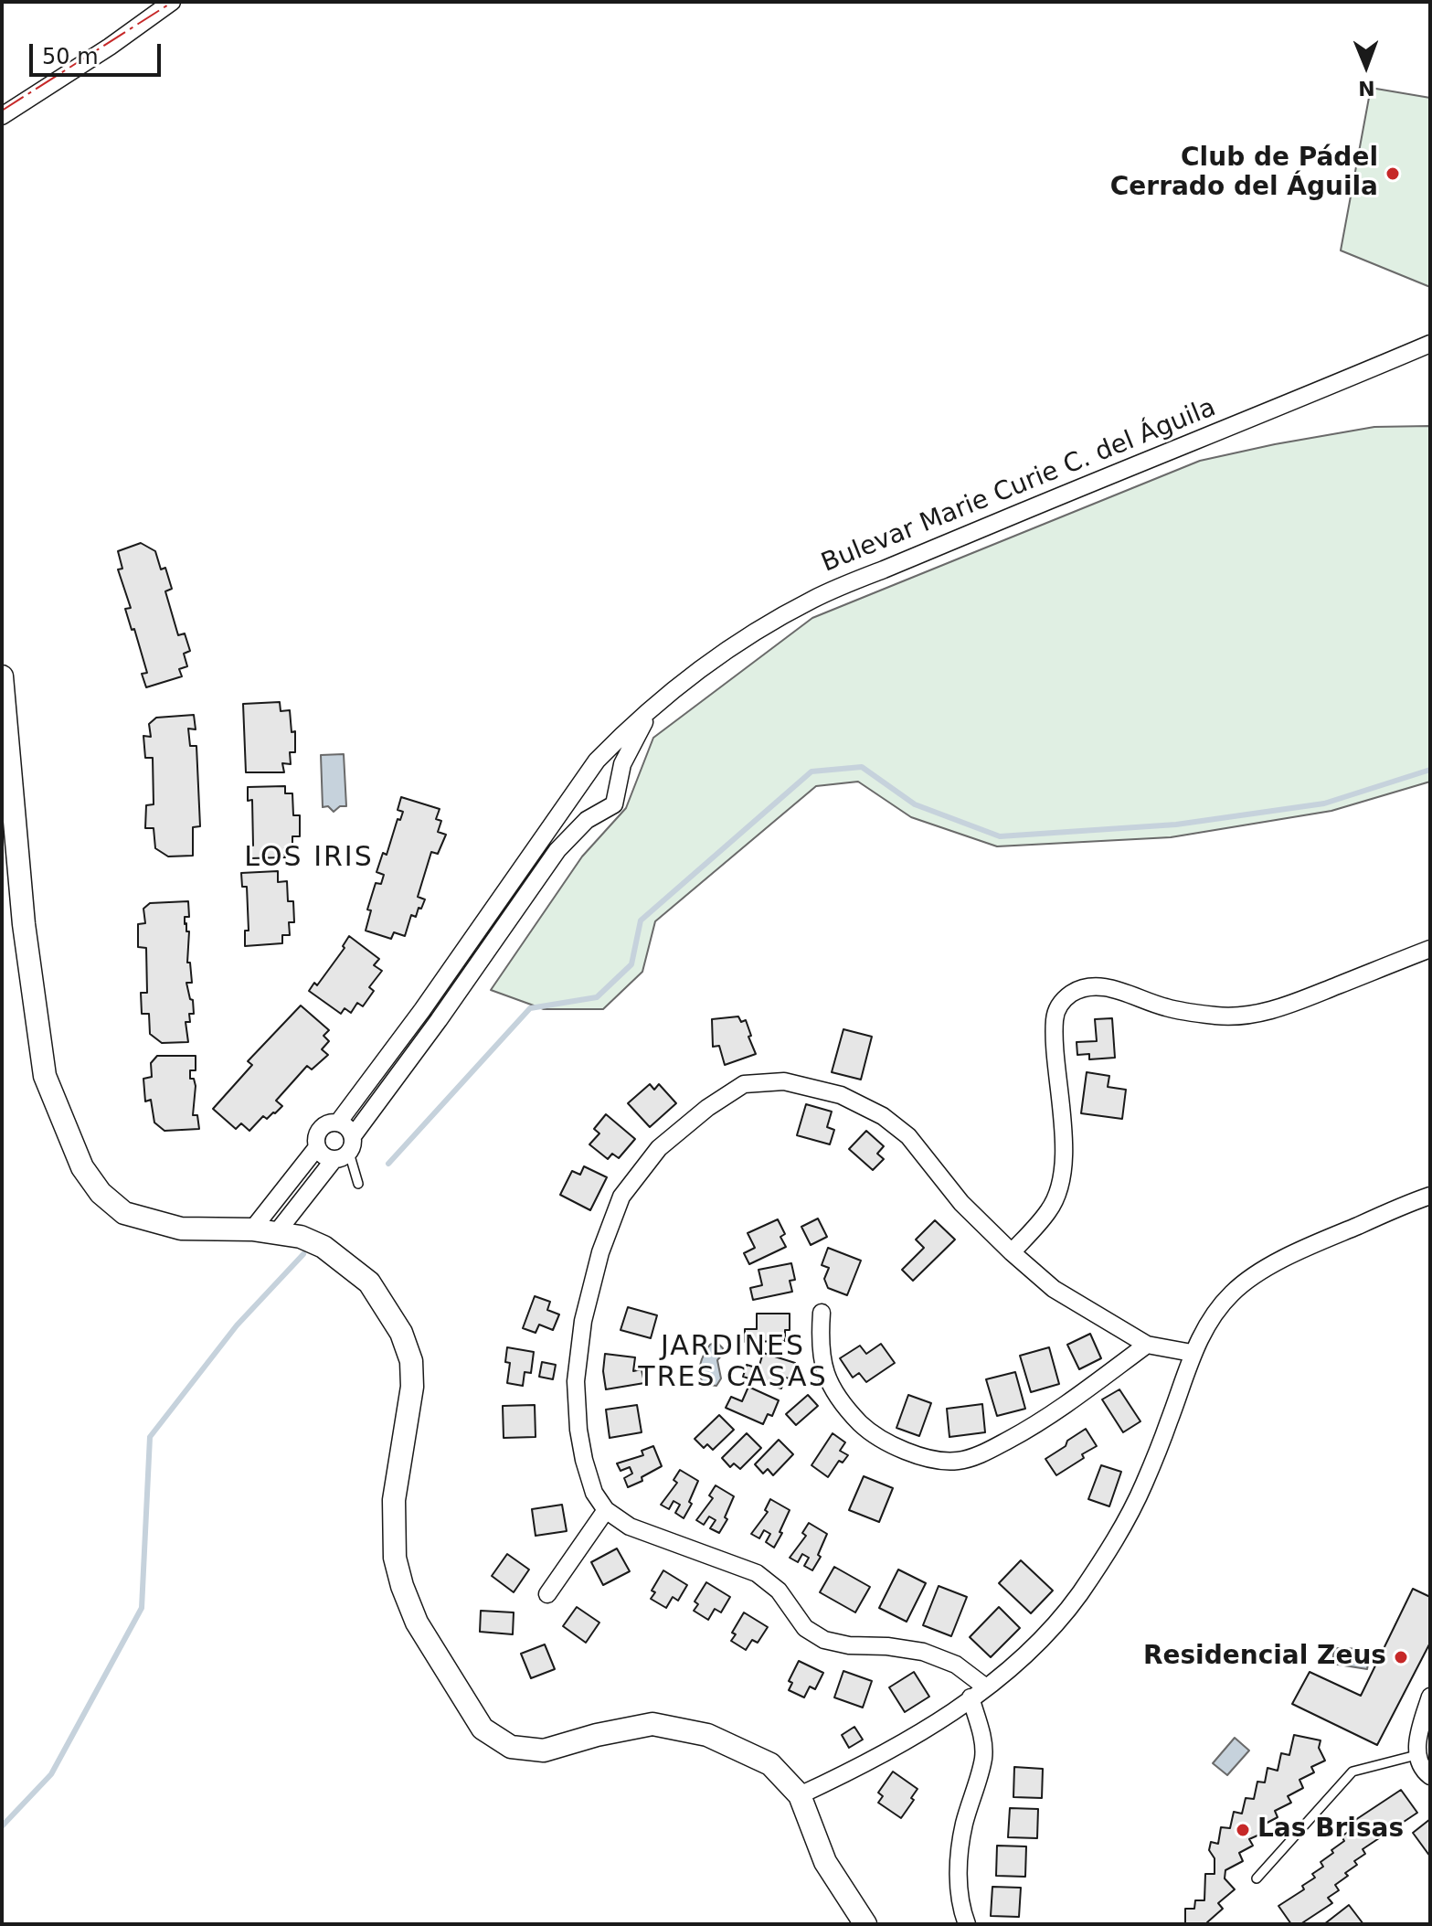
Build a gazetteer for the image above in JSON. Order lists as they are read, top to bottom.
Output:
{
  "streets": {
    "street": ["Bulevar Marie Curie C. del Águila"]
  },
  "districts": ["LOS IRIS", "JARDINES TRES CASAS"],
  "places": ["Club de Pádel Cerrado del Águila", "Residencial Zeus", "Las Brisas"],
  "scale_bar": "50 m",
  "north": "bottom"
}
